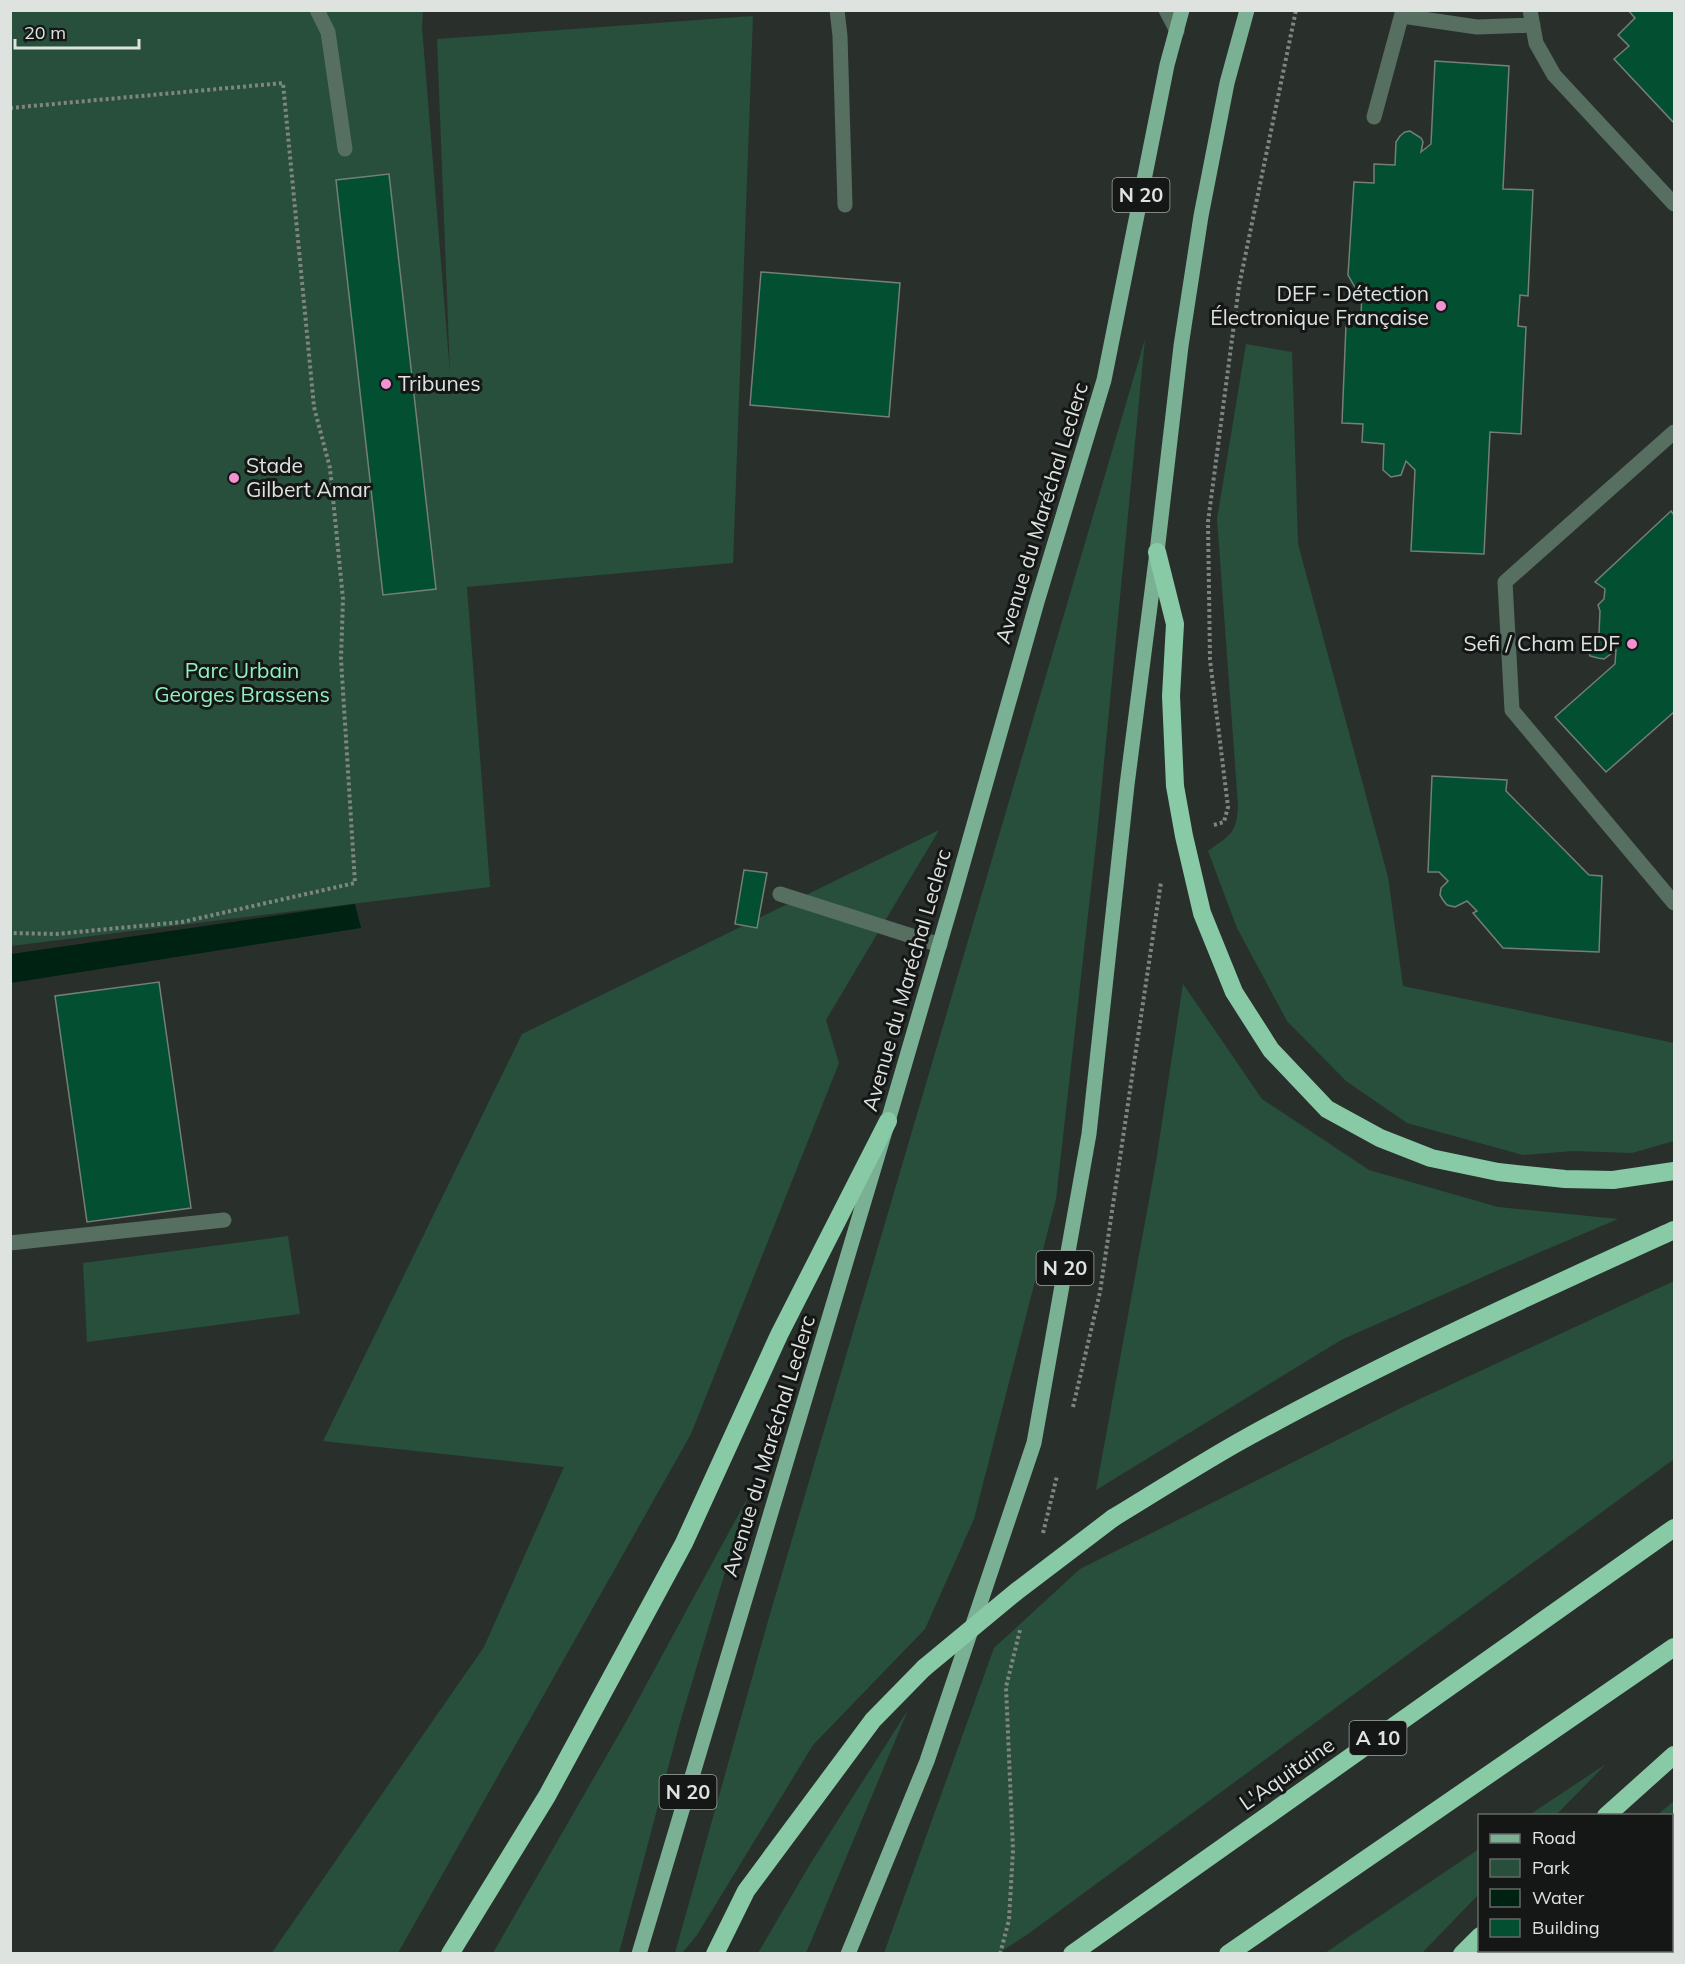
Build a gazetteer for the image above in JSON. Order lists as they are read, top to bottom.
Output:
{
  "streets": {
    "highway": ["A 10", "L'Aquitaine"],
    "main road": ["N 20", "Avenue du Maréchal Leclerc"]
  },
  "parks": ["Parc Urbain Georges Brassens"],
  "places": [
    "DEF - Détection Électronique Française",
    "Tribunes",
    "Stade Gilbert Amar",
    "Sefi / Cham EDF"
  ],
  "legend": [
    "Road",
    "Park",
    "Water",
    "Building"
  ],
  "scale_bar": "20 m"
}
